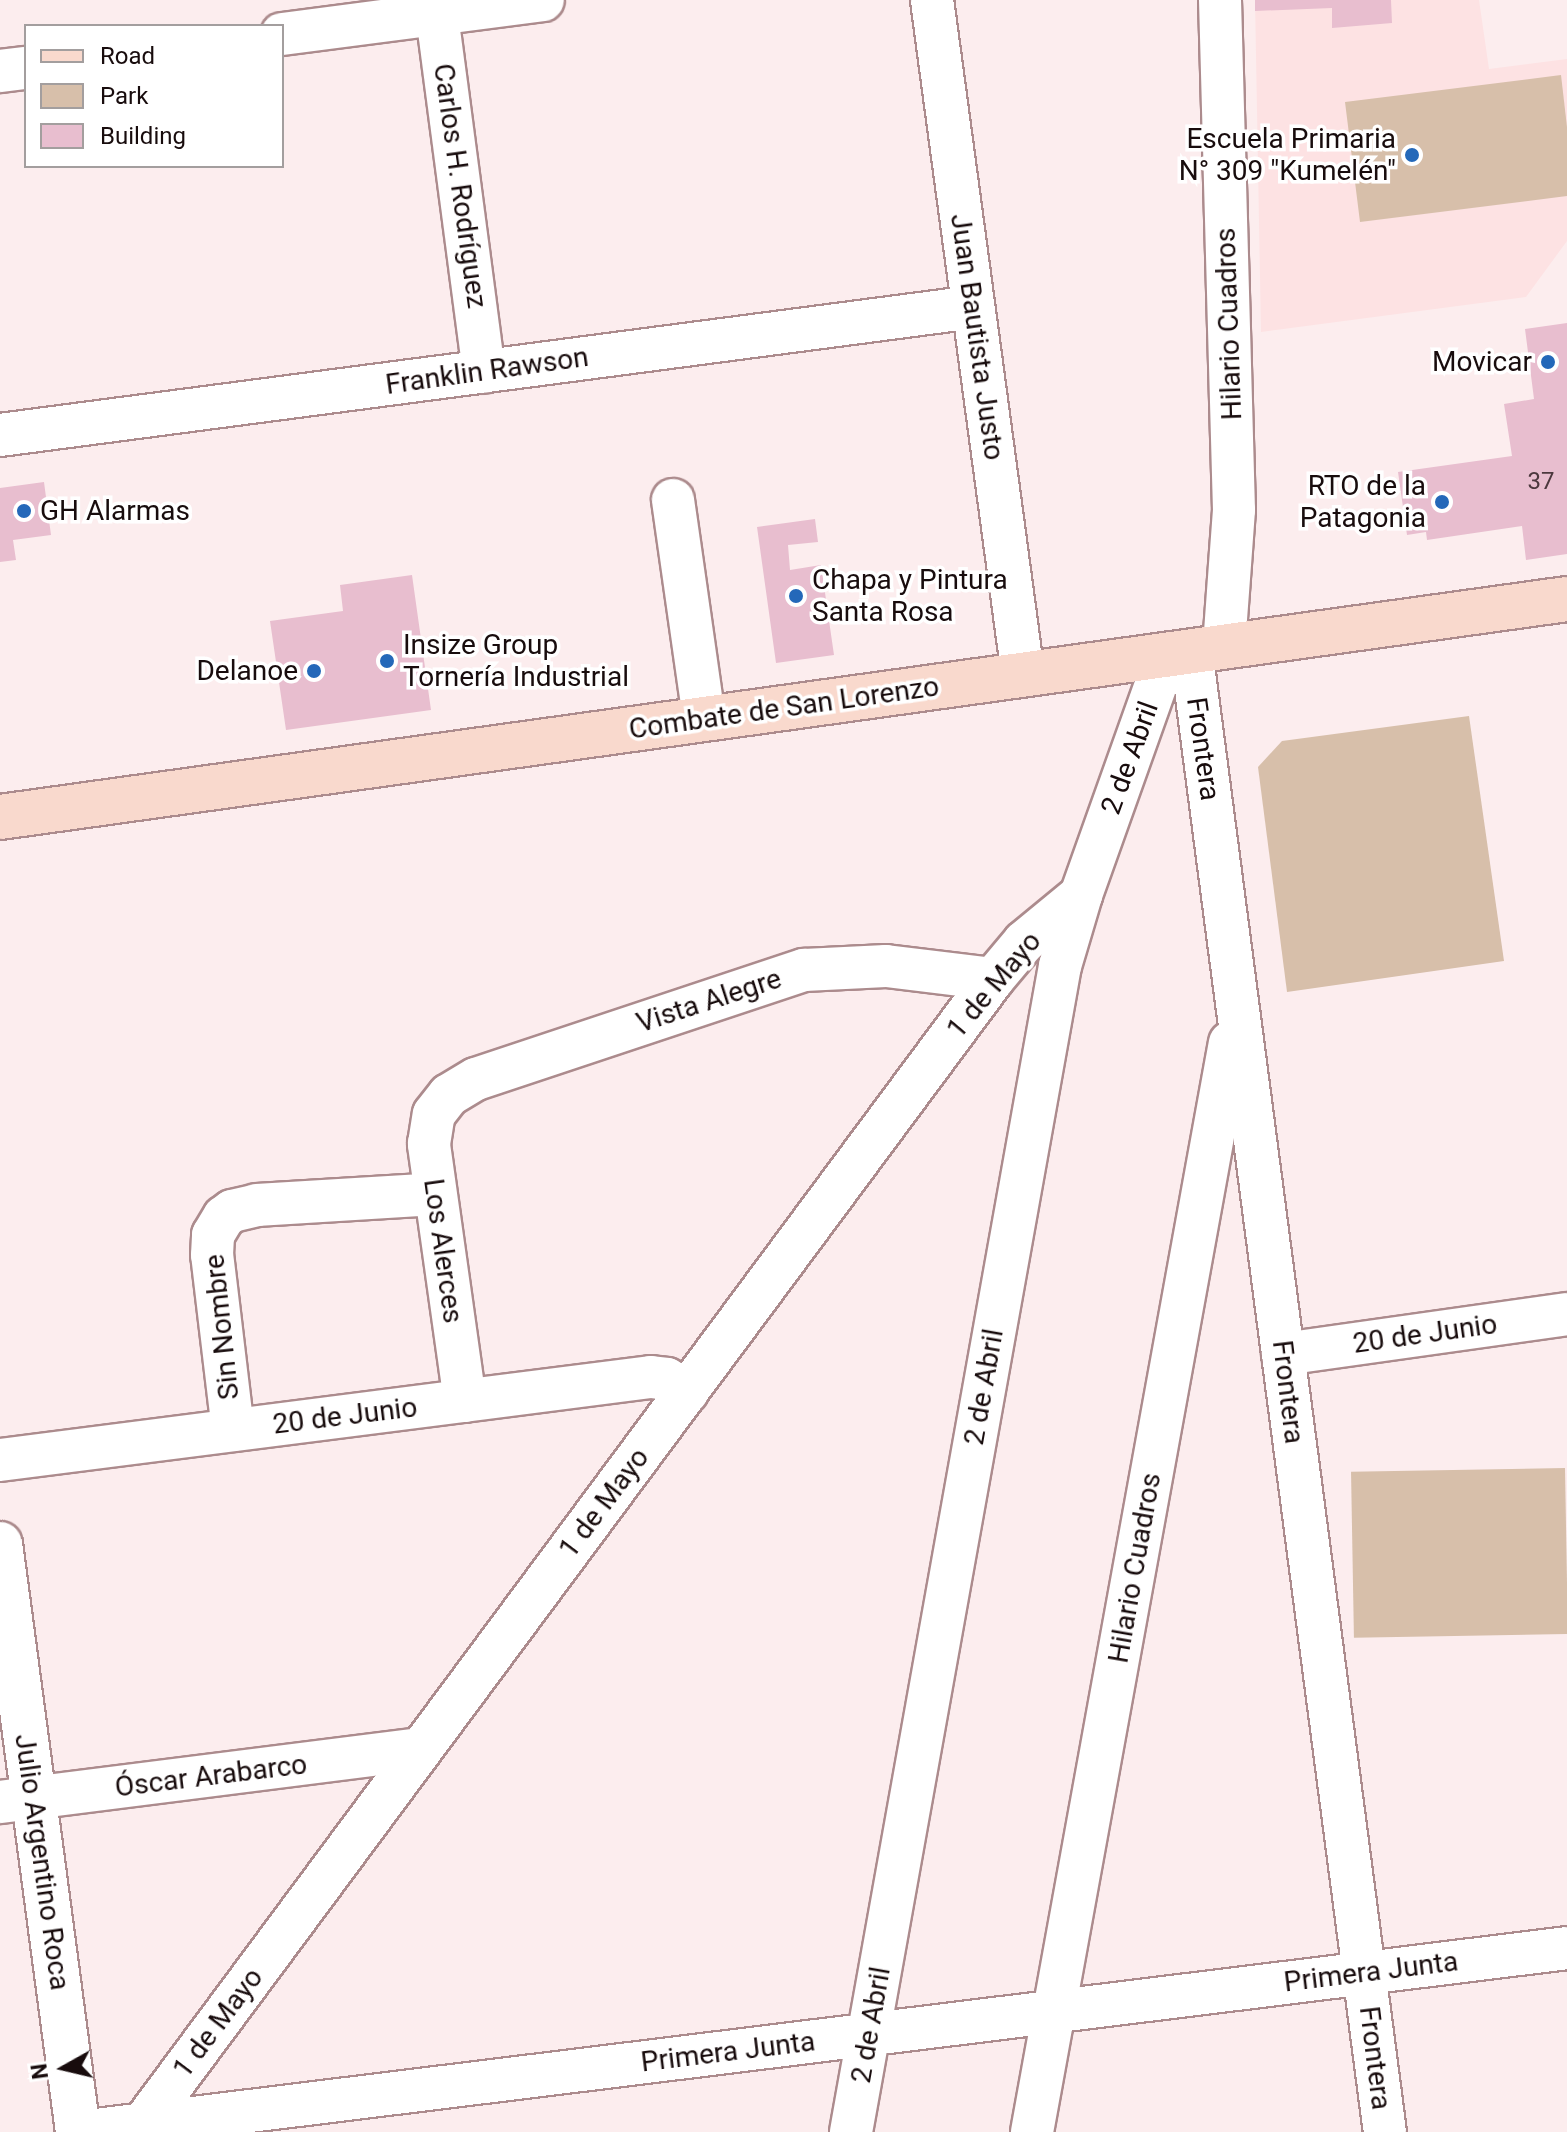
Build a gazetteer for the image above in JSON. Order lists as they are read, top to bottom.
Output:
{
  "streets": {
    "main road": ["Combate de San Lorenzo"],
    "street": [
      "Carlos H. Rodríguez",
      "Hilario Cuadros",
      "Juan Bautista Justo",
      "Franklin Rawson",
      "Frontera",
      "2 de Abril",
      "1 de Mayo",
      "Vista Alegre",
      "Los Alerces",
      "Sin Nombre",
      "20 de Junio",
      "Óscar Arabarco",
      "Julio Argentino Roca",
      "Primera Junta"
    ]
  },
  "crossings": [
    ["Carlos H. Rodríguez", "Franklin Rawson"],
    ["Hilario Cuadros", "Combate de San Lorenzo"],
    ["Hilario Cuadros", "Frontera"],
    ["Hilario Cuadros", "2 de Abril"],
    ["Hilario Cuadros", "Primera Junta"],
    ["Juan Bautista Justo", "Franklin Rawson"],
    ["Juan Bautista Justo", "Combate de San Lorenzo"],
    ["Combate de San Lorenzo", "Frontera"],
    ["Combate de San Lorenzo", "2 de Abril"],
    ["Frontera", "2 de Abril"],
    ["Frontera", "20 de Junio"],
    ["Frontera", "Primera Junta"],
    ["2 de Abril", "1 de Mayo"],
    ["2 de Abril", "Primera Junta"],
    ["1 de Mayo", "Vista Alegre"],
    ["1 de Mayo", "20 de Junio"],
    ["1 de Mayo", "Óscar Arabarco"],
    ["1 de Mayo", "Primera Junta"],
    ["Vista Alegre", "Los Alerces"],
    ["Los Alerces", "Sin Nombre"],
    ["Los Alerces", "20 de Junio"],
    ["Sin Nombre", "20 de Junio"],
    ["Óscar Arabarco", "Julio Argentino Roca"],
    ["Julio Argentino Roca", "Primera Junta"]
  ],
  "places": [
    "Escuela Primaria N° 309 \"Kumelén\"",
    "Movicar",
    "RTO de la Patagonia",
    "GH Alarmas",
    "Chapa y Pintura Santa Rosa",
    "Insize Group Tornería Industrial",
    "Delanoe"
  ],
  "house_numbers": ["37"],
  "legend": ["Road", "Park", "Building"],
  "north": "left"
}
